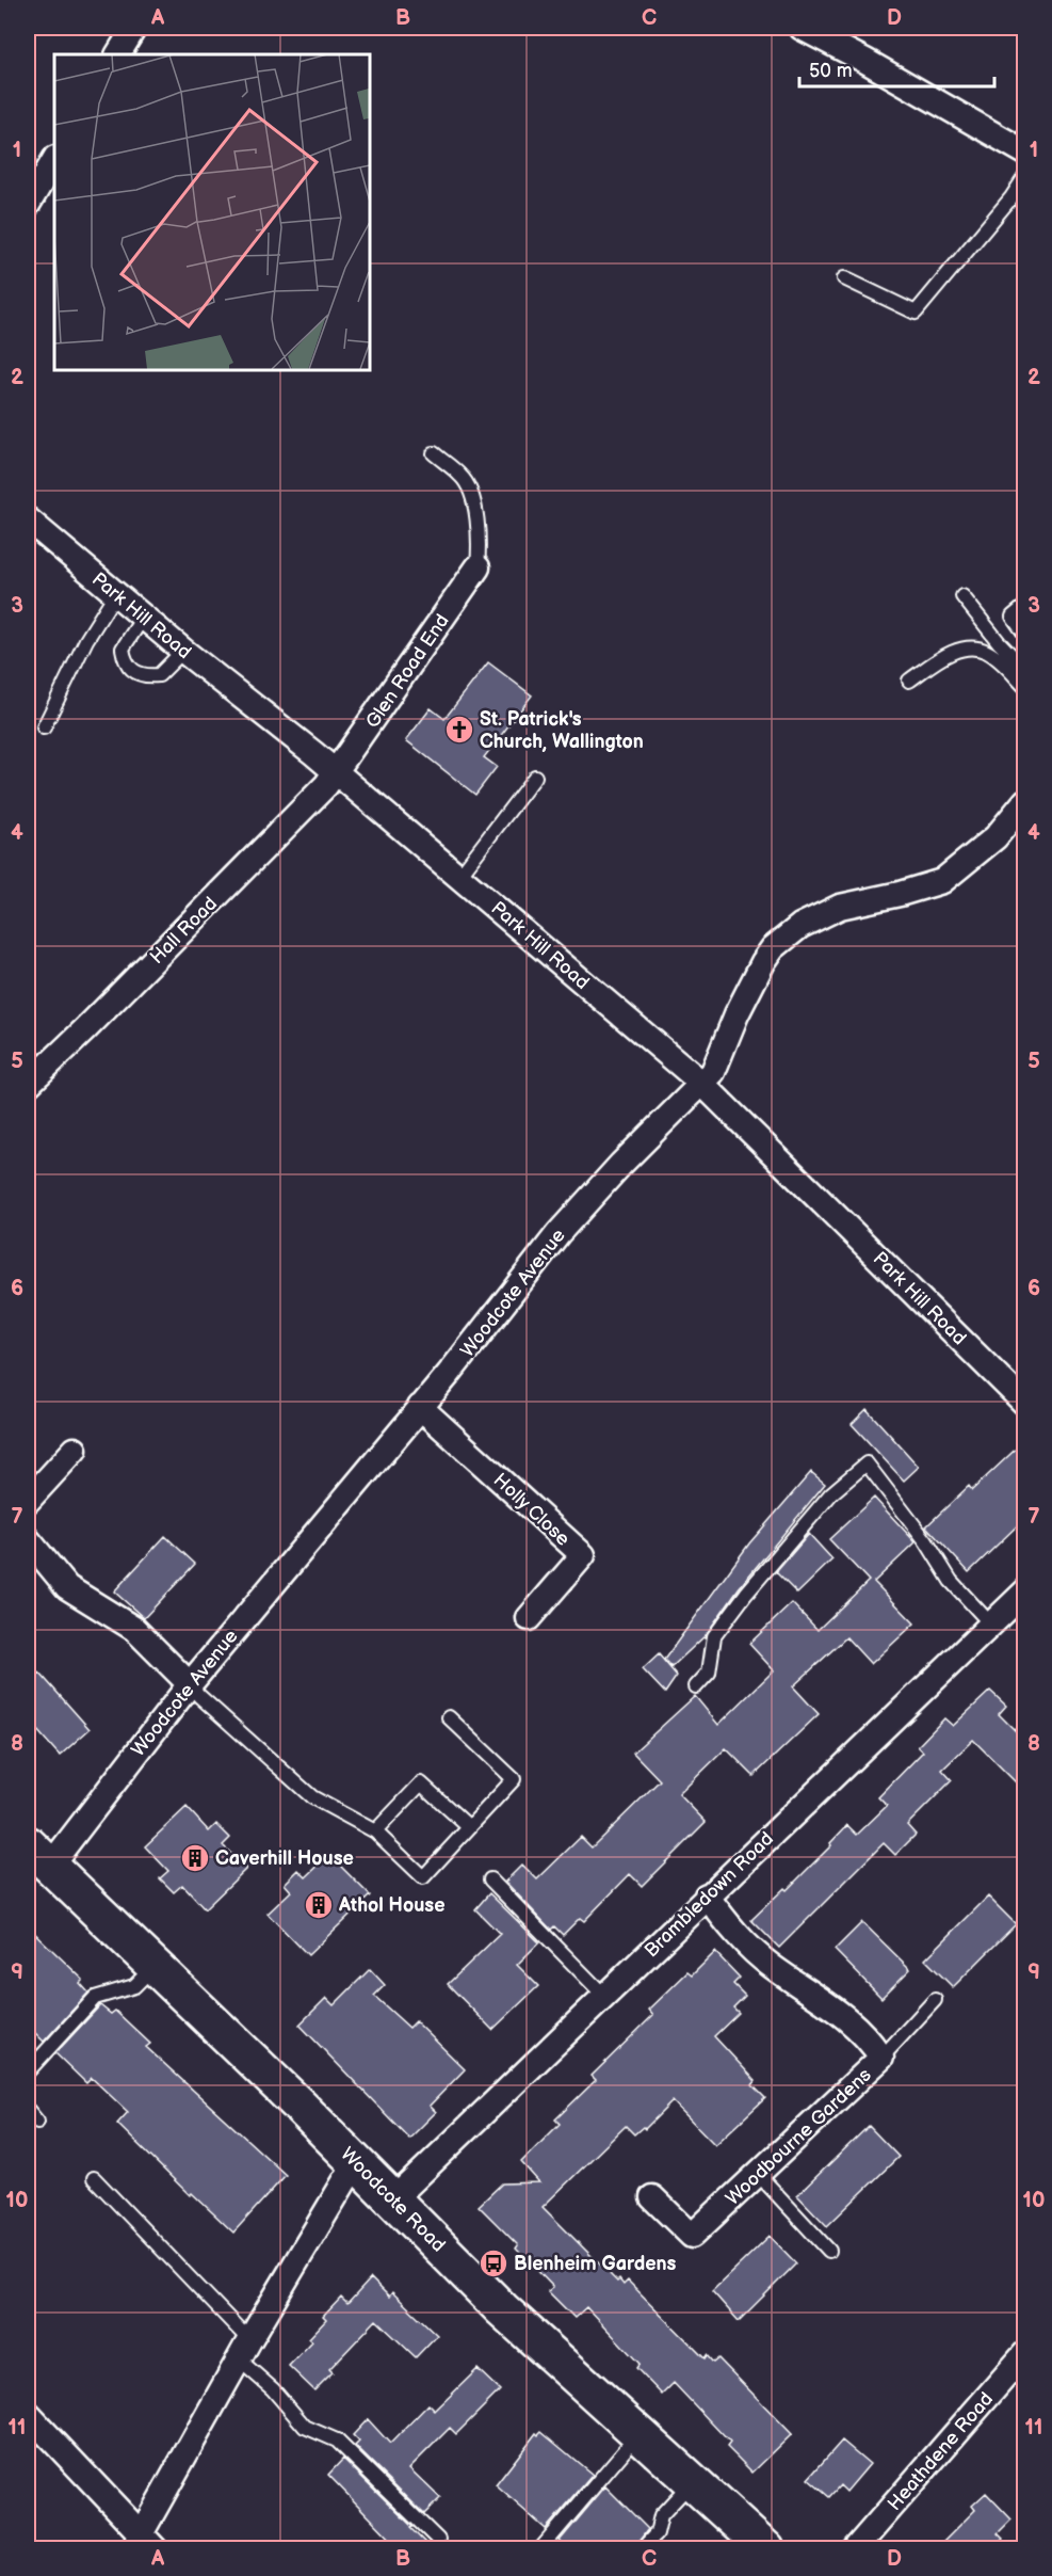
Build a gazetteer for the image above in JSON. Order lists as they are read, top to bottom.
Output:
{
  "streets": {
    "main road": ["Woodcote Road"],
    "street": [
      "Park Hill Road",
      "Glen Road End",
      "Hall Road",
      "Woodcote Avenue",
      "Holly Close",
      "Brambledown Road",
      "Woodbourne Gardens",
      "Heathdene Road"
    ]
  },
  "crossings": [
    ["Park Hill Road", "Glen Road End"],
    ["Park Hill Road", "Hall Road"],
    ["Park Hill Road", "Woodcote Avenue"],
    ["Glen Road End", "Hall Road"],
    ["Woodcote Avenue", "Holly Close"],
    ["Woodcote Avenue", "Woodcote Road"],
    ["Brambledown Road", "Woodbourne Gardens"],
    ["Brambledown Road", "Woodcote Road"]
  ],
  "places": {
    "church": ["St. Patrick's Church, Wallington"],
    "building": ["Caverhill House", "Athol House"],
    "bus stop": ["Blenheim Gardens"]
  },
  "scale_bar": "50 m",
  "grid": {
    "columns": [
      "A",
      "B",
      "C",
      "D"
    ],
    "rows": [
      "1",
      "2",
      "3",
      "4",
      "5",
      "6",
      "7",
      "8",
      "9",
      "10",
      "11"
    ]
  }
}
